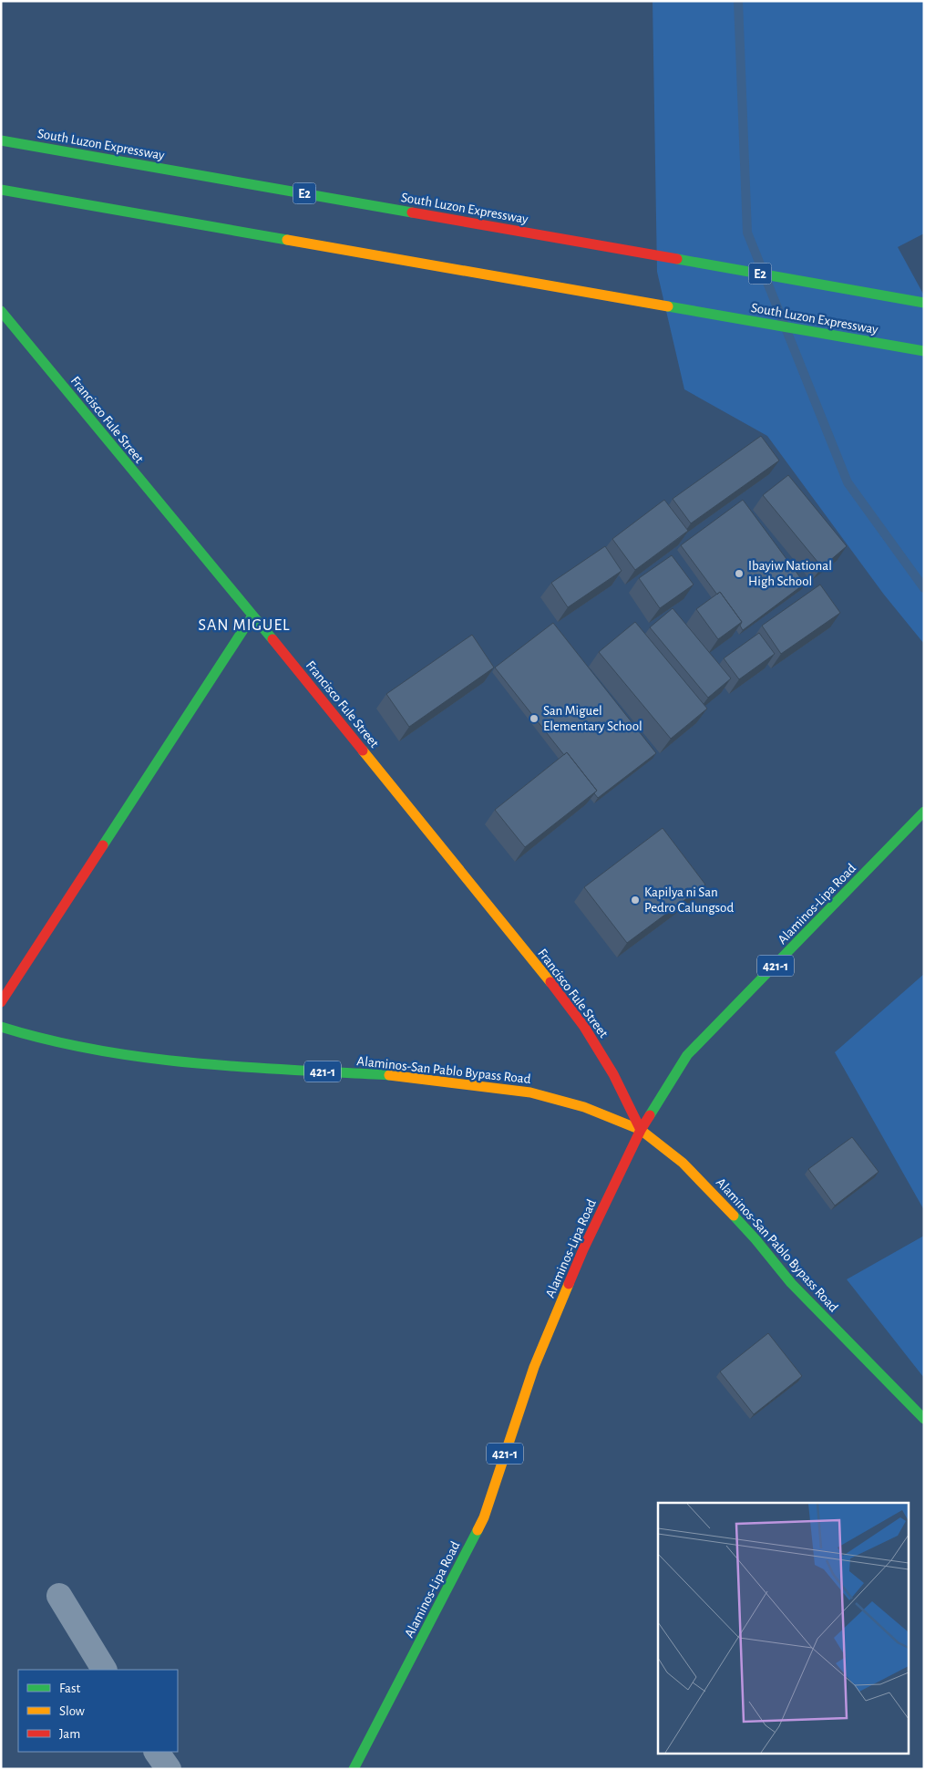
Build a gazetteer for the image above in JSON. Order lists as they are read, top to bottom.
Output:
{
  "streets": {
    "main road": [
      "South Luzon Expressway",
      "E2",
      "Francisco Fule Street",
      "Alaminos-Lipa Road",
      "421-1",
      "Alaminos-San Pablo Bypass Road"
    ]
  },
  "crossings": [
    ["Francisco Fule Street", "Alaminos-Lipa Road"],
    ["Francisco Fule Street", "Alaminos-San Pablo Bypass Road"],
    ["Alaminos-Lipa Road", "Alaminos-San Pablo Bypass Road"]
  ],
  "districts": ["SAN MIGUEL"],
  "places": ["Ibayiw National High School", "San Miguel Elementary School", "Kapilya ni San Pedro Calungsod"],
  "legend": ["Fast", "Slow", "Jam"]
}
